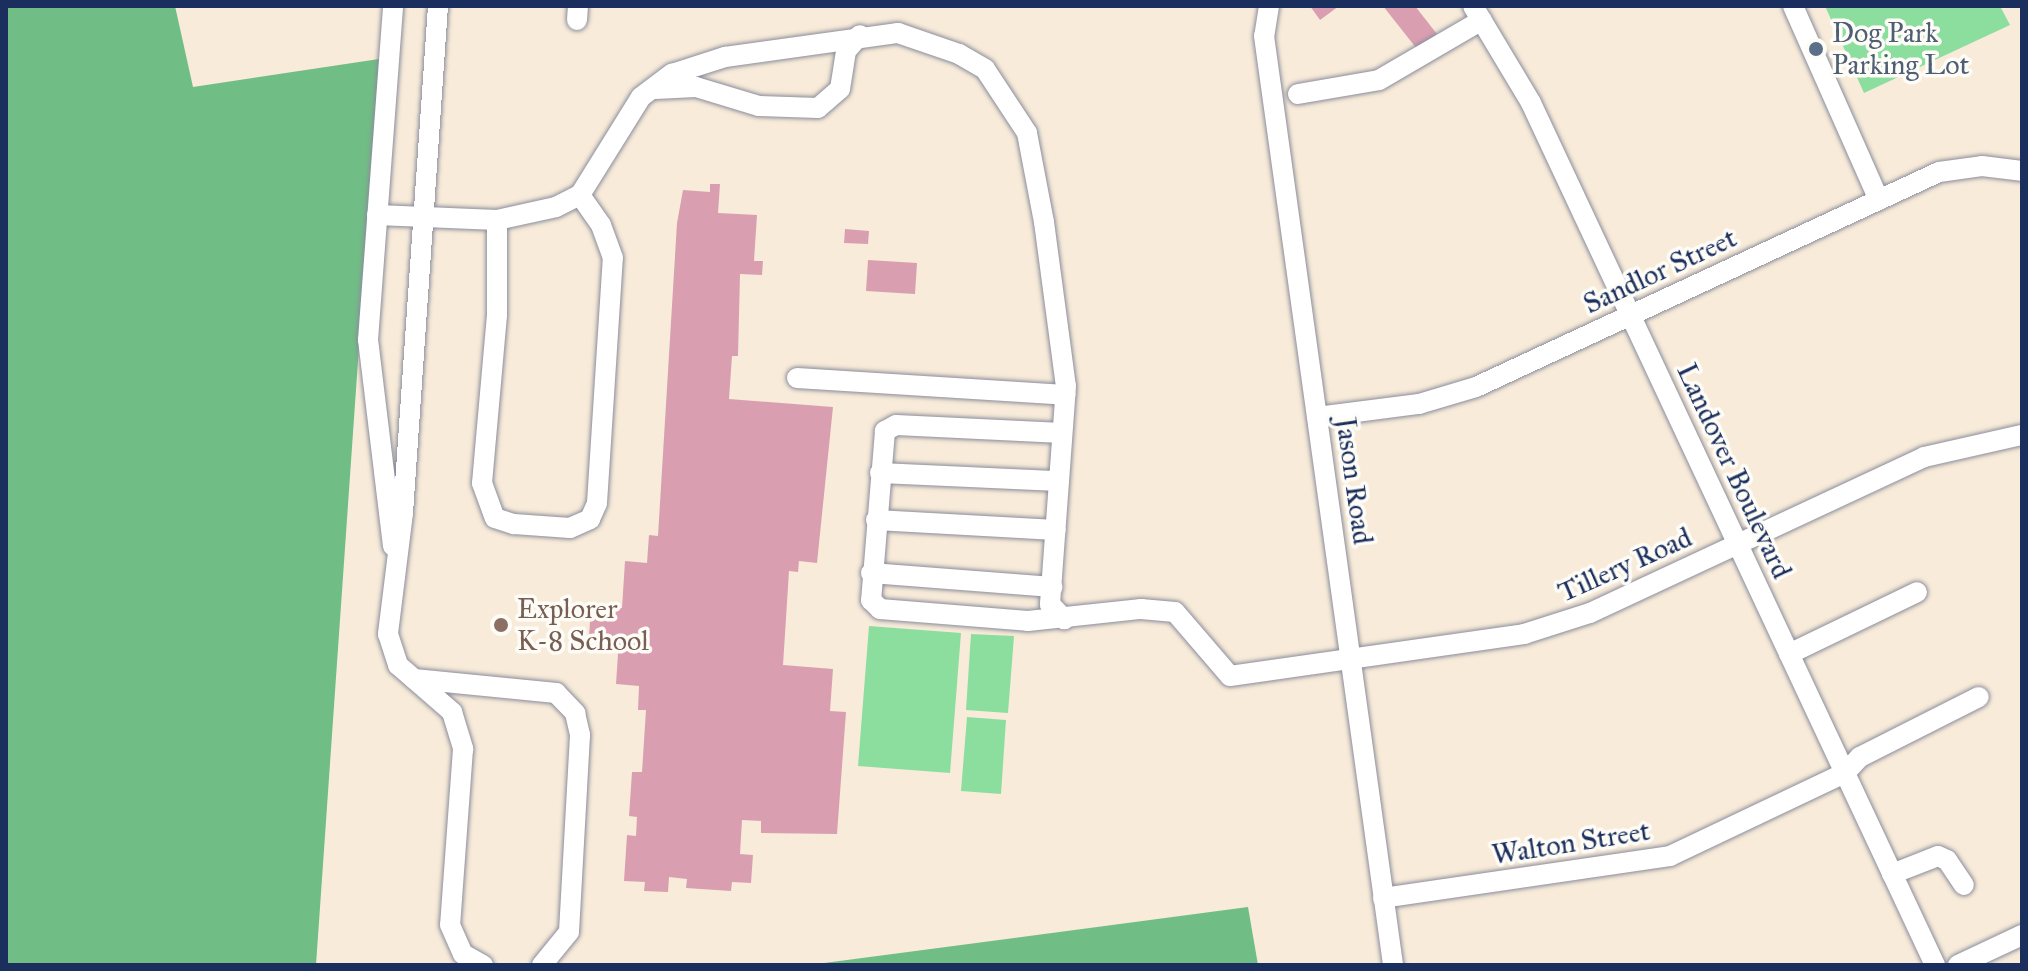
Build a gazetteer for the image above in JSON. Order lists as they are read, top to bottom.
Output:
{
  "streets": {
    "street": [
      "Sandlor Street",
      "Landover Boulevard",
      "Jason Road",
      "Tillery Road",
      "Walton Street"
    ]
  },
  "crossings": [
    ["Sandlor Street", "Landover Boulevard"],
    ["Sandlor Street", "Jason Road"],
    ["Landover Boulevard", "Tillery Road"],
    ["Landover Boulevard", "Walton Street"],
    ["Jason Road", "Tillery Road"],
    ["Jason Road", "Walton Street"]
  ],
  "places": ["Dog Park Parking Lot", "Explorer K-8 School"]
}
